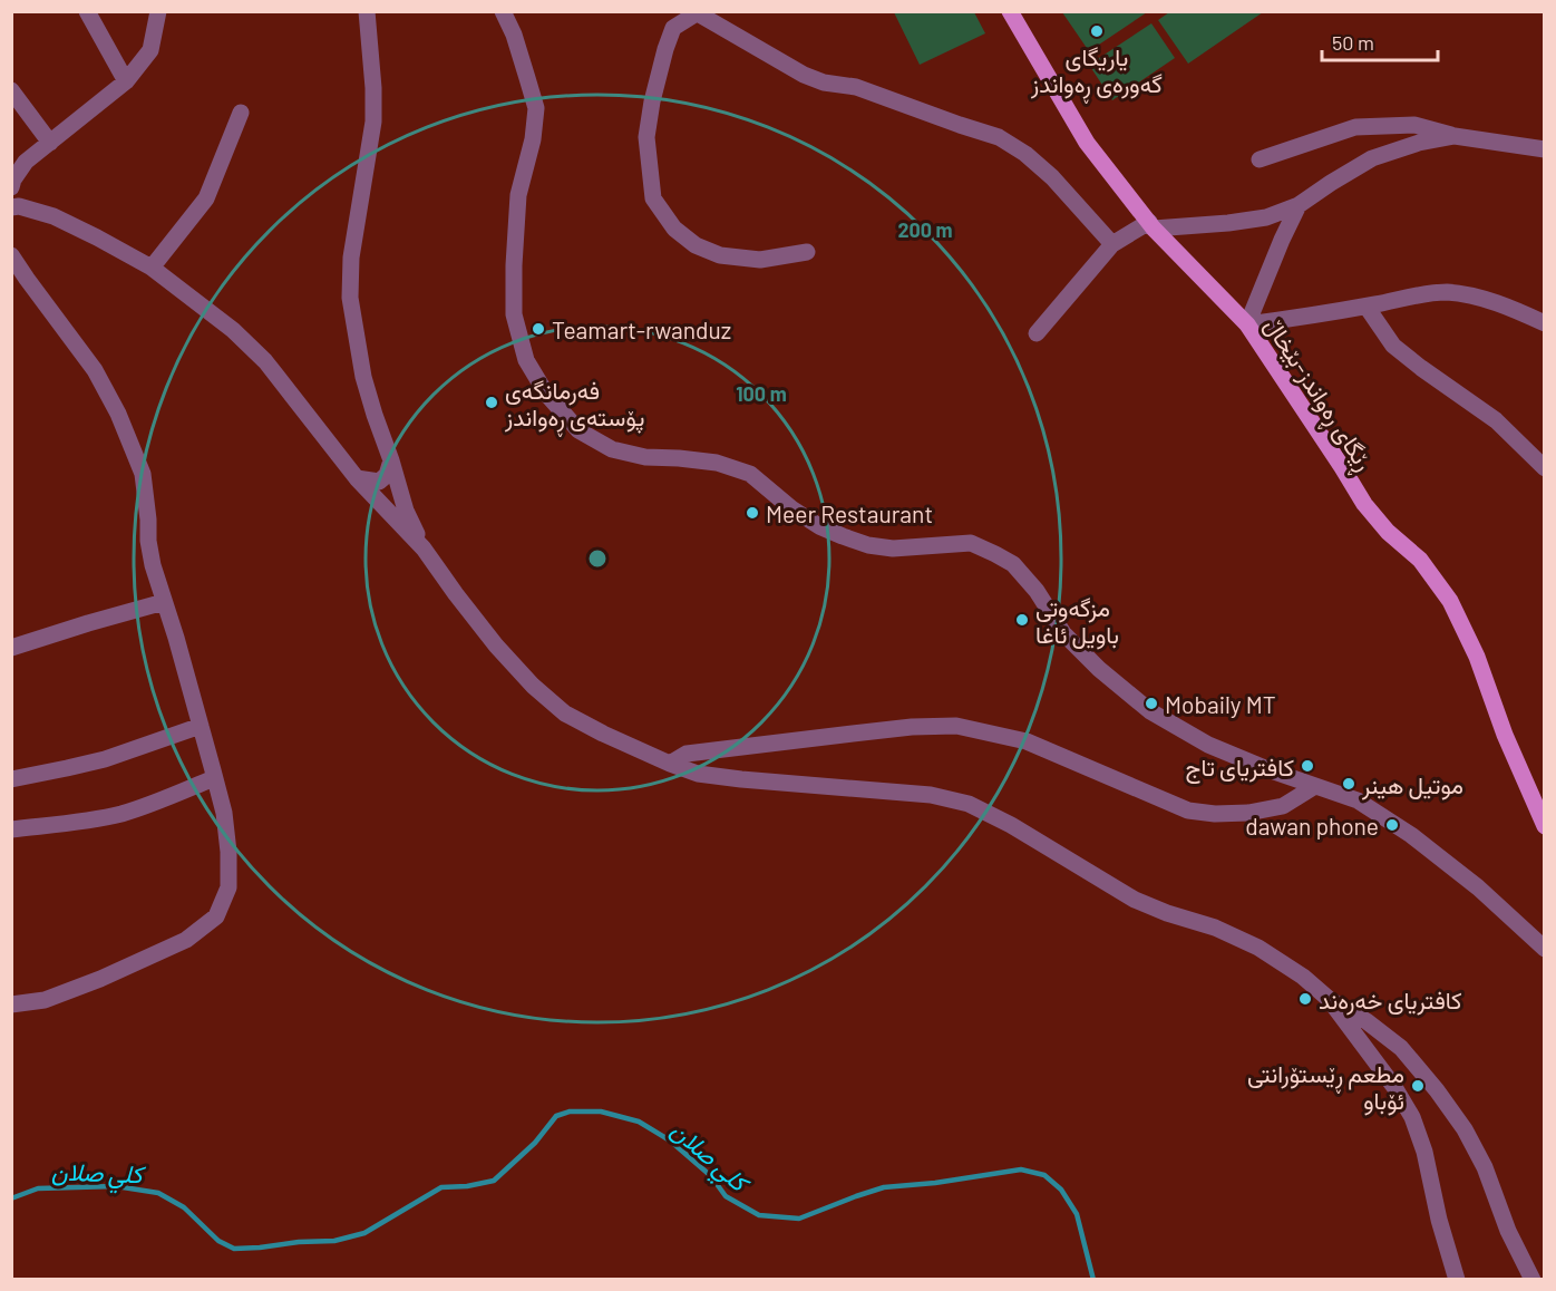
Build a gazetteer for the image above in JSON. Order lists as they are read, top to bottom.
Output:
{
  "streets": {
    "main road": ["ڕێگای ڕەواندز-بێخاڵ"]
  },
  "water": ["كلي صلان"],
  "places": [
    "یاریگای گەورەی ڕەواندز",
    "Teamart-rwanduz",
    "فەرمانگەی پۆستەی ڕەواندز",
    "Meer Restaurant",
    "مزگەوتی باویل ئاغا",
    "Mobaily MT",
    "کافتریای تاج",
    "موتيل هينر",
    "dawan phone",
    "کافتریای خەرەند",
    "مطعم ڕێستۆرانتی ئۆباو"
  ],
  "scale_bar": "50 m",
  "rings": ["200 m", "100 m"]
}
